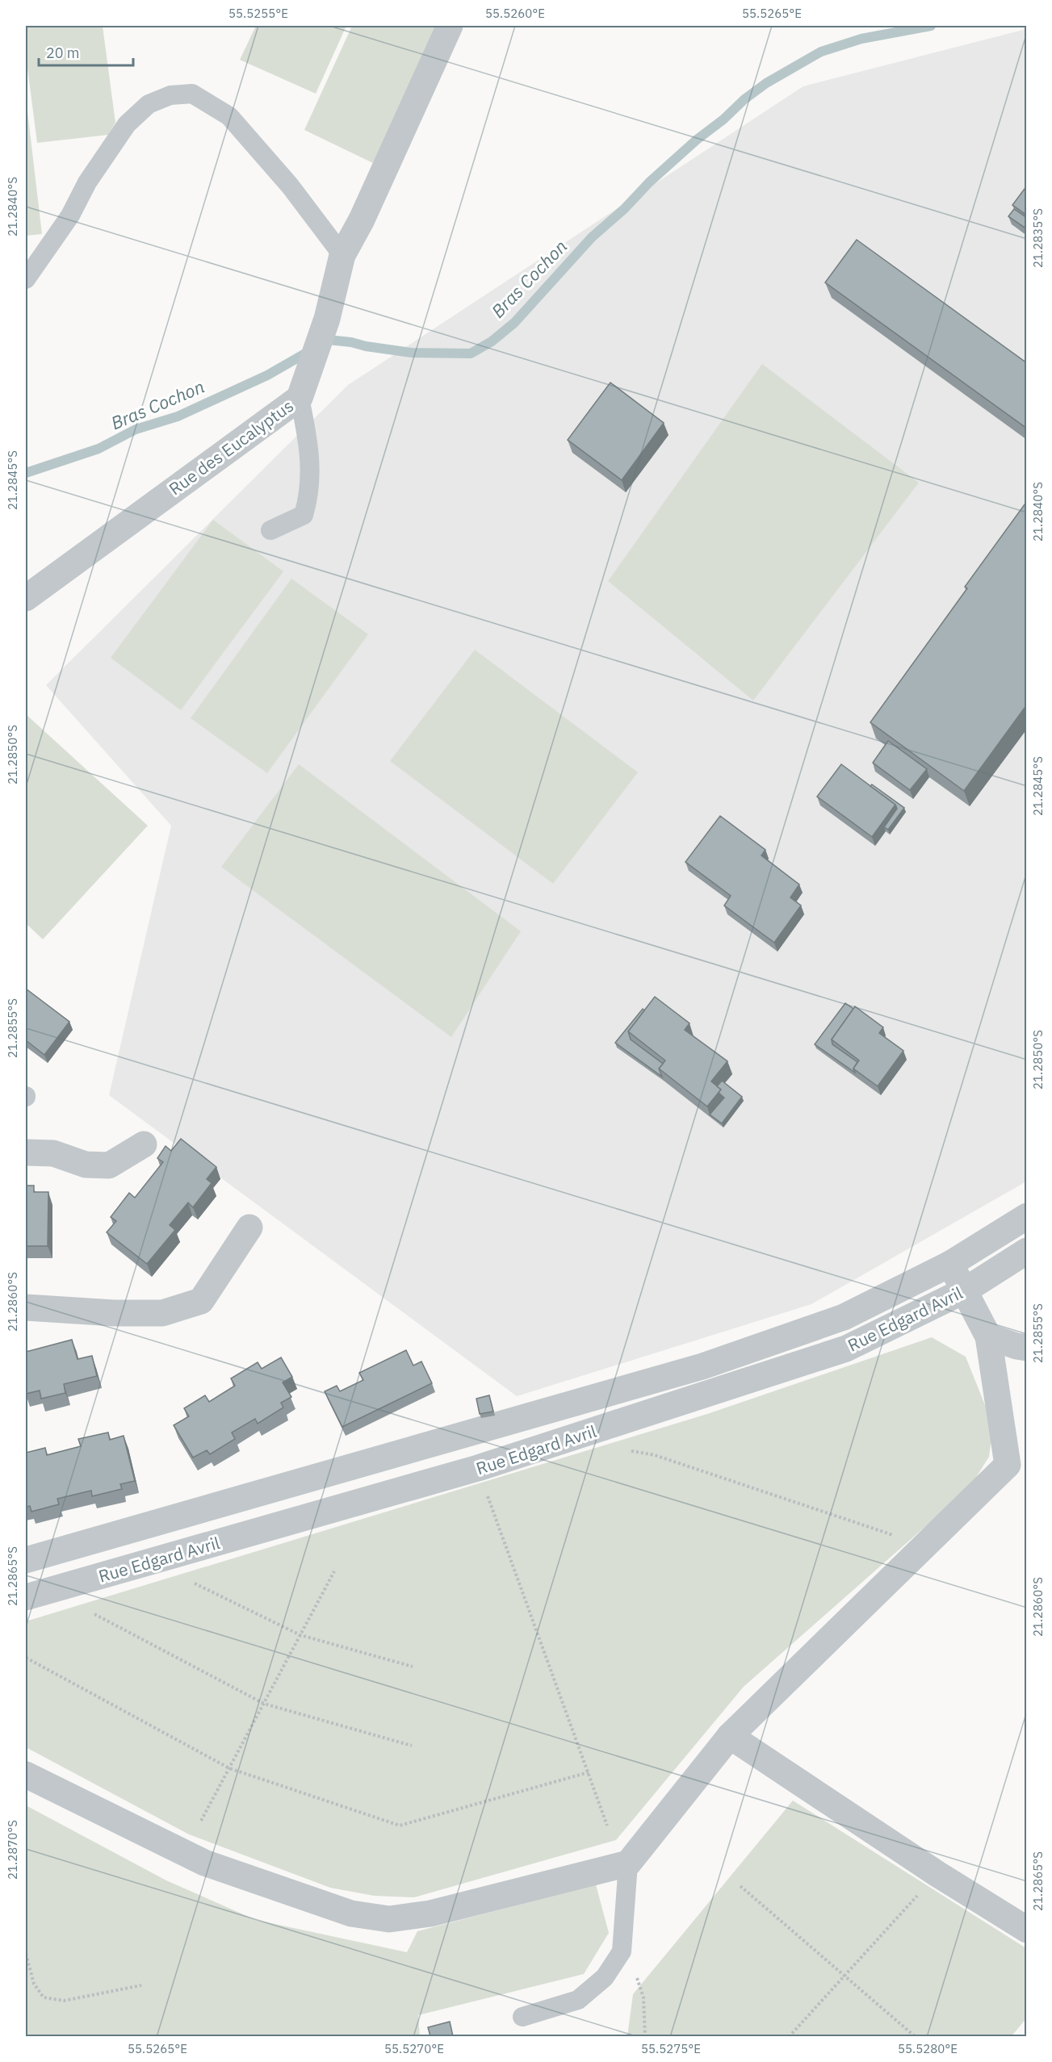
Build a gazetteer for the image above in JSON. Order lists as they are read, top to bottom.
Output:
{
  "streets": {
    "street": ["Rue des Eucalyptus", "Rue Edgard Avril"]
  },
  "water": ["Bras Cochon"],
  "scale_bar": "20 m",
  "coordinates": [
    "55.5255°E",
    "55.5260°E",
    "55.5265°E",
    "21.2840°S",
    "21.2835°S",
    "21.2845°S",
    "21.2850°S",
    "21.2855°S",
    "21.2860°S",
    "21.2865°S",
    "21.2870°S",
    "55.5270°E",
    "55.5275°E",
    "55.5280°E"
  ]
}
